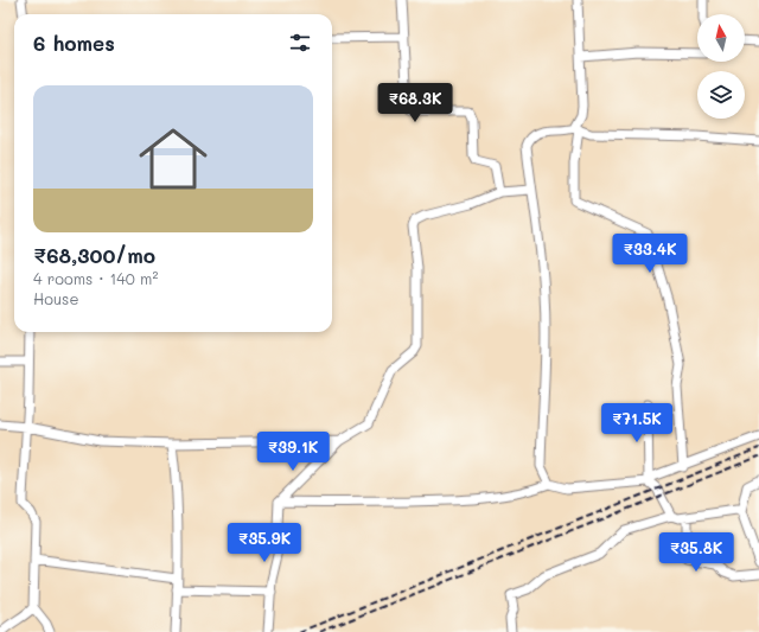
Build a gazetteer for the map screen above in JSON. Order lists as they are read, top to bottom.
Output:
{
  "north": "top",
  "page": {
    "heading": "6 homes",
    "list": [
      {
        "name": "₹68,300/mo",
        "note": "4 rooms · 140 m² · House"
      }
    ],
    "price": [
      "₹68.3K",
      "₹33.4K",
      "₹71.5K",
      "₹39.1K",
      "₹35.9K",
      "₹35.8K"
    ]
  }
}
